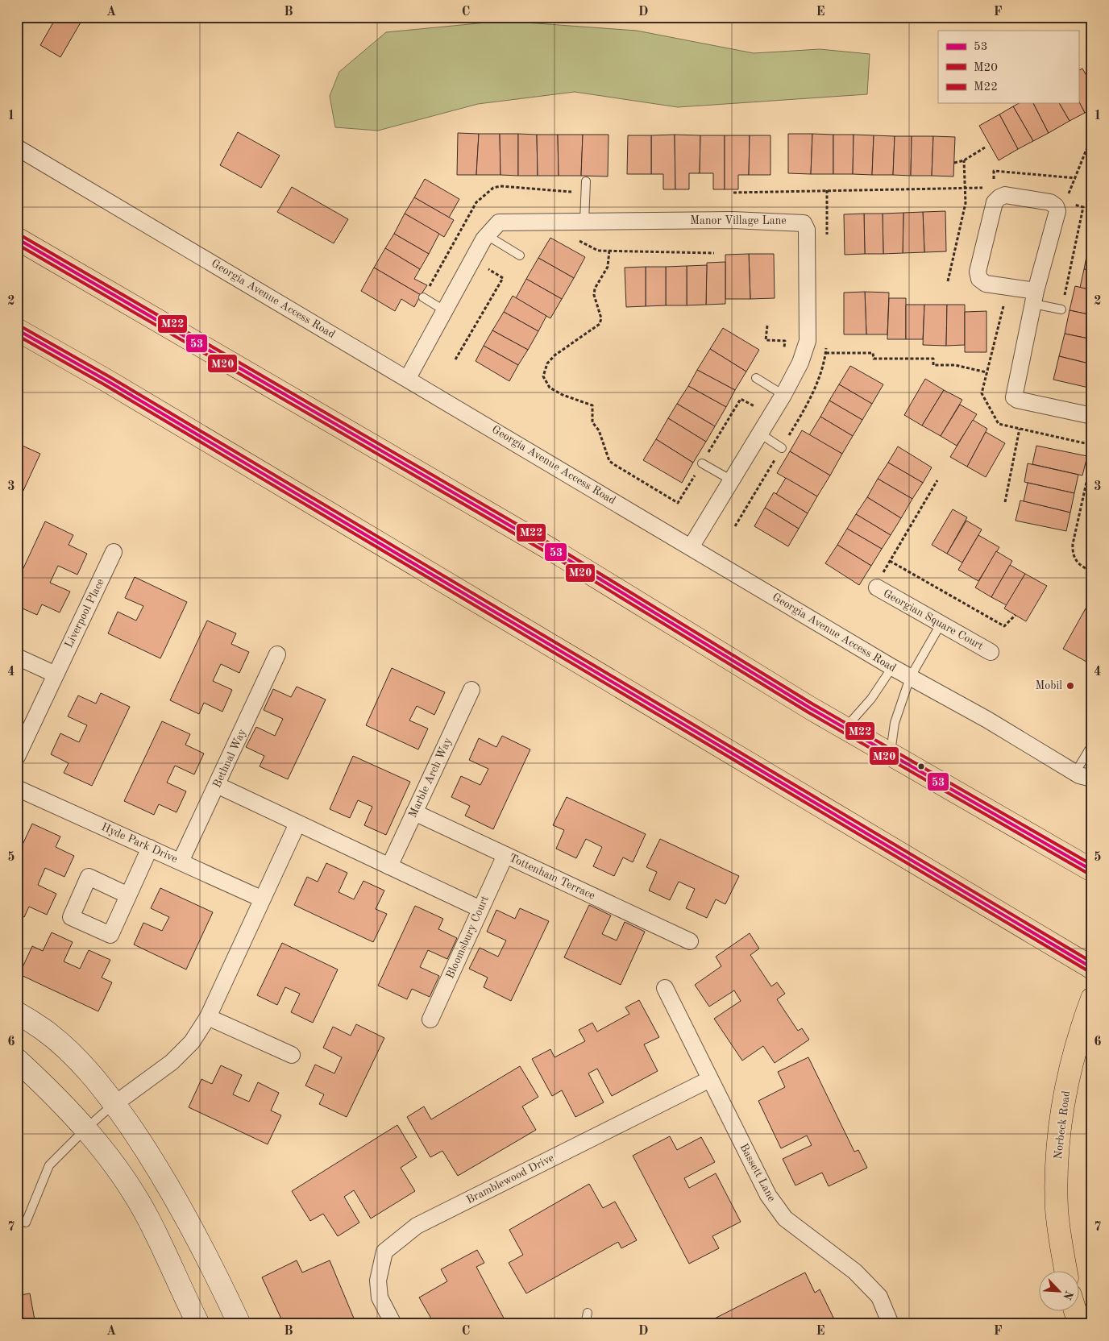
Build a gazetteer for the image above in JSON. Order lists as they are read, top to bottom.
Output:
{
  "streets": {
    "main road": ["Norbeck Road"],
    "street": [
      "Manor Village Lane",
      "Georgia Avenue Access Road",
      "Liverpool Place",
      "Georgian Square Court",
      "Bethnal Way",
      "Marble Arch Way",
      "Hyde Park Drive",
      "Tottenham Terrace",
      "Bloomsbury Court",
      "Bassett Lane",
      "Bramblewood Drive"
    ]
  },
  "crossings": [
    ["Manor Village Lane", "Georgia Avenue Access Road"],
    ["Bethnal Way", "Hyde Park Drive"],
    ["Marble Arch Way", "Tottenham Terrace"],
    ["Tottenham Terrace", "Bloomsbury Court"],
    ["Bassett Lane", "Bramblewood Drive"]
  ],
  "places": ["Mobil"],
  "lines": ["transit line M22", "transit line 53", "transit line M20"],
  "legend": ["53", "M20", "M22"],
  "north": "bottom right",
  "grid": {
    "columns": [
      "A",
      "B",
      "C",
      "D",
      "E",
      "F"
    ],
    "rows": [
      "1",
      "2",
      "3",
      "4",
      "5",
      "6",
      "7"
    ]
  }
}
